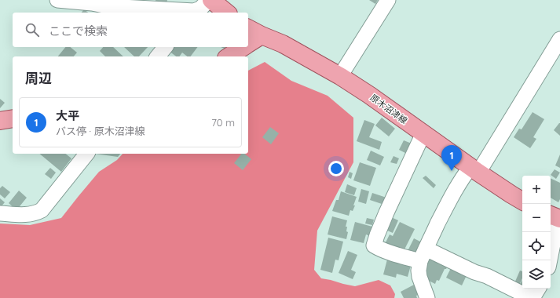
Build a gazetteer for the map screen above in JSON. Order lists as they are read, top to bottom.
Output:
{
  "streets": {
    "main road": ["原木沼津線"]
  },
  "page": {
    "search": "ここで検索",
    "heading": "周辺",
    "list": [
      {
        "mark": "1",
        "name": "大平",
        "note": "バス停 · 原木沼津線",
        "value": "70 m"
      }
    ],
    "pins": "1",
    "map_buttons": ["+", "−"]
  }
}
